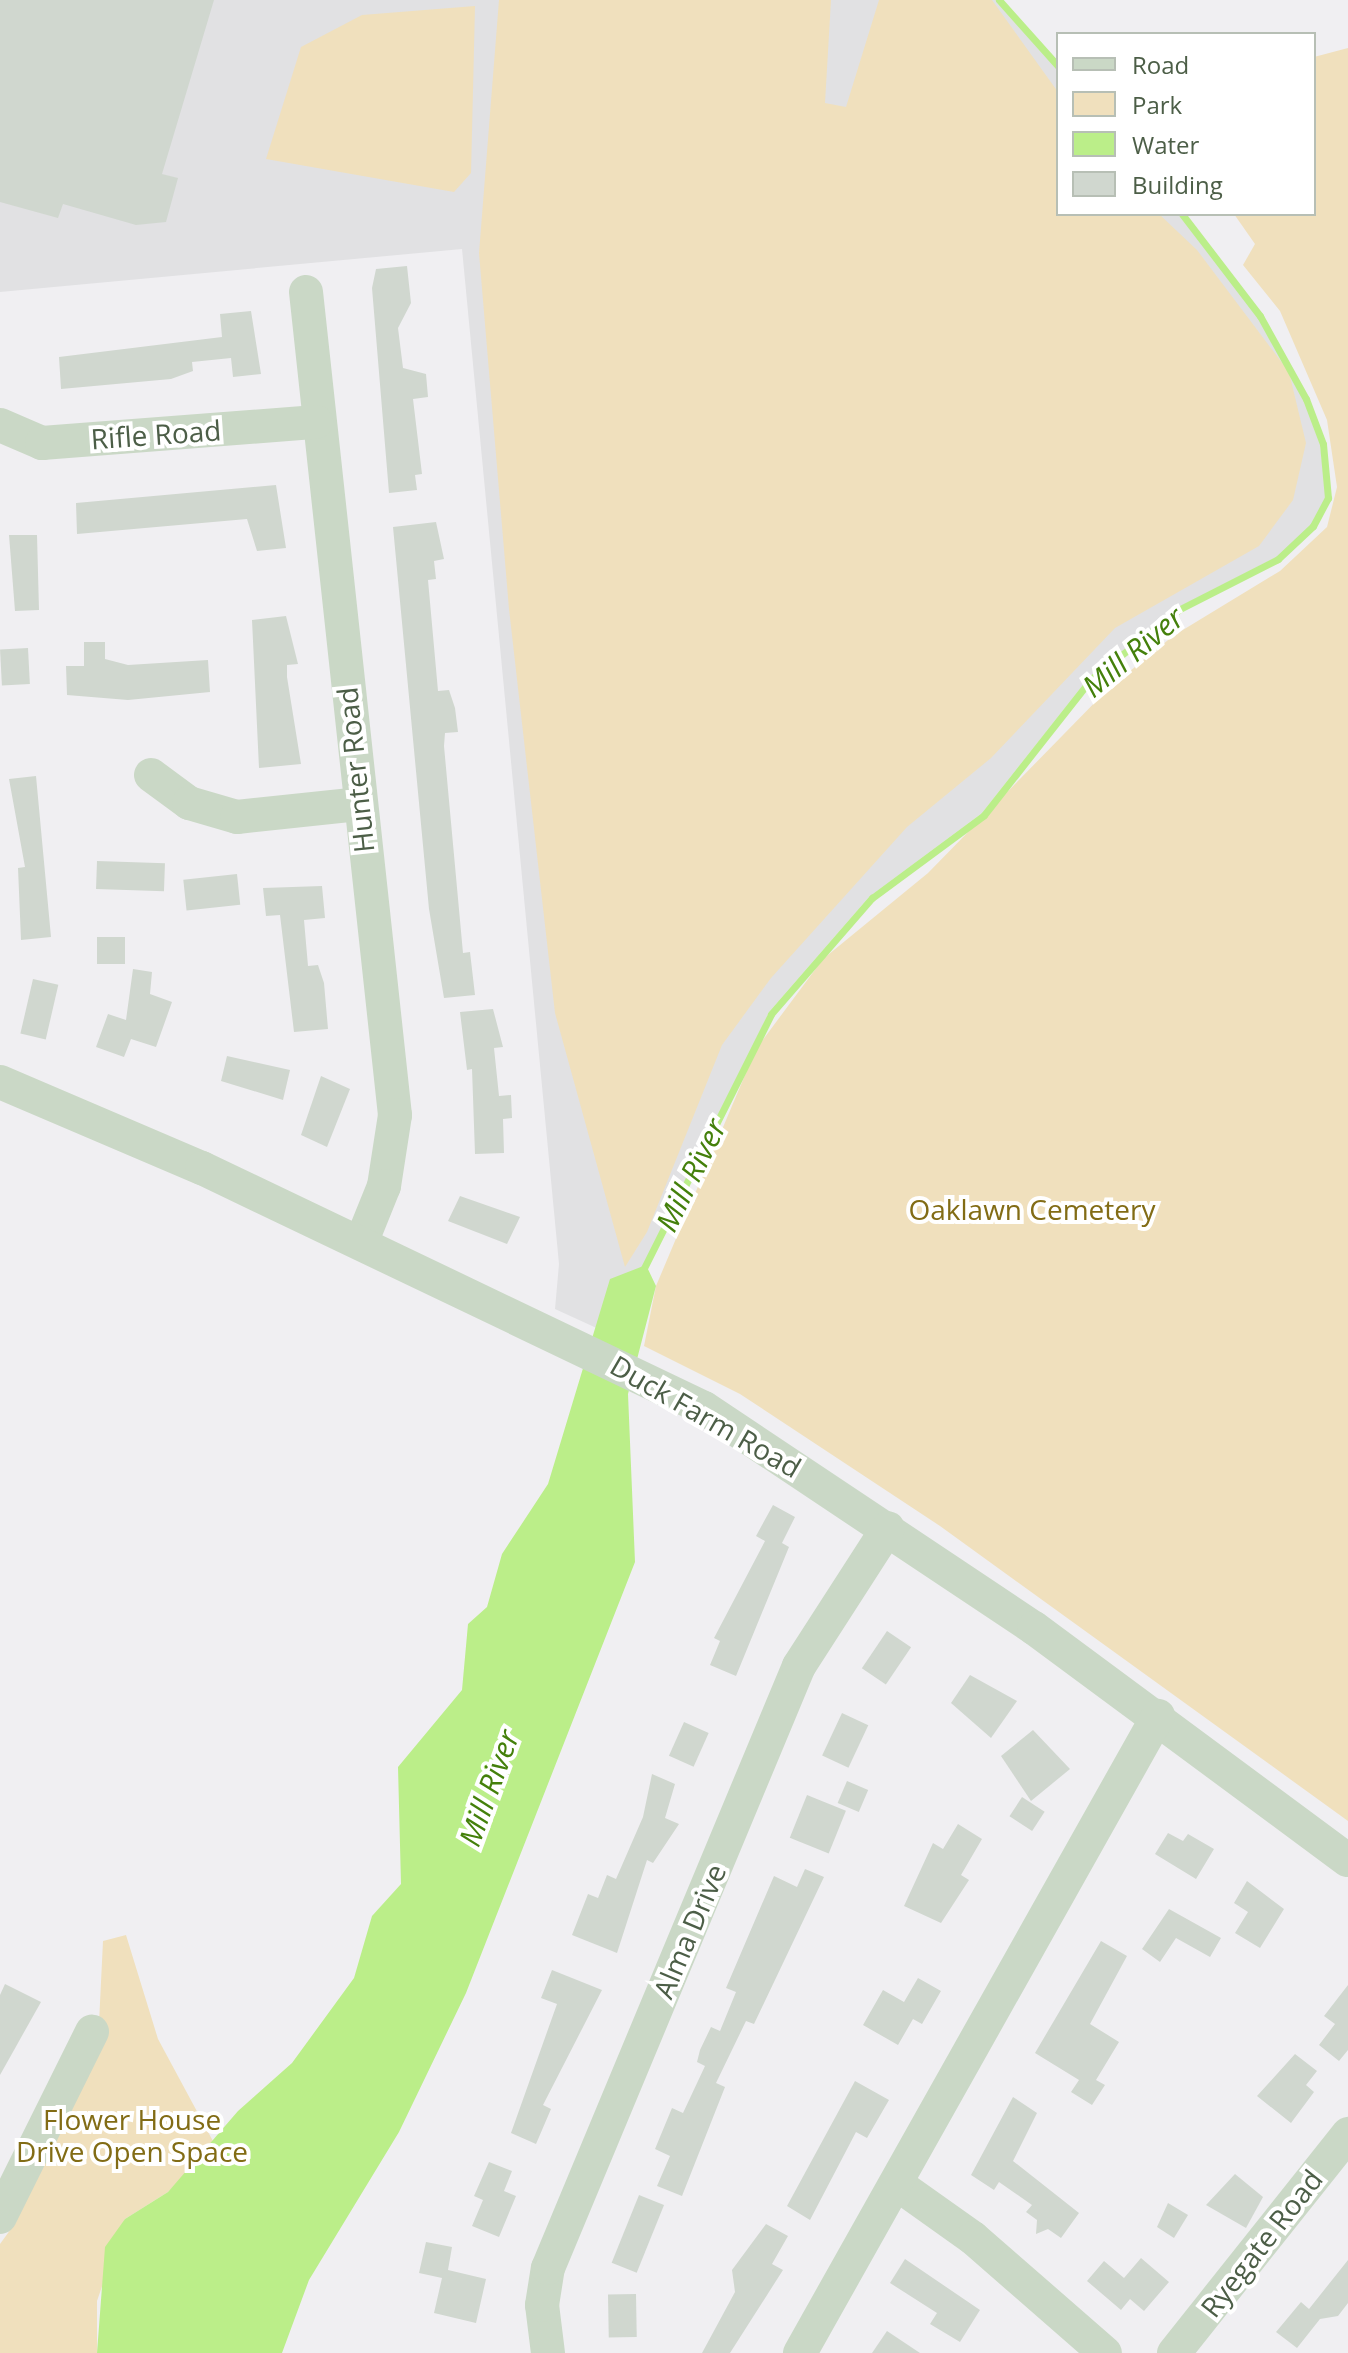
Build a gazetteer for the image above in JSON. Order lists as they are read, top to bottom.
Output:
{
  "streets": {
    "street": [
      "Rifle Road",
      "Hunter Road",
      "Duck Farm Road",
      "Alma Drive",
      "Ryegate Road"
    ]
  },
  "crossings": [
    ["Rifle Road", "Hunter Road"],
    ["Hunter Road", "Duck Farm Road"],
    ["Duck Farm Road", "Alma Drive"]
  ],
  "water": ["Mill River"],
  "parks": ["Oaklawn Cemetery", "Flower House Drive Open Space"],
  "legend": [
    "Road",
    "Park",
    "Water",
    "Building"
  ]
}
